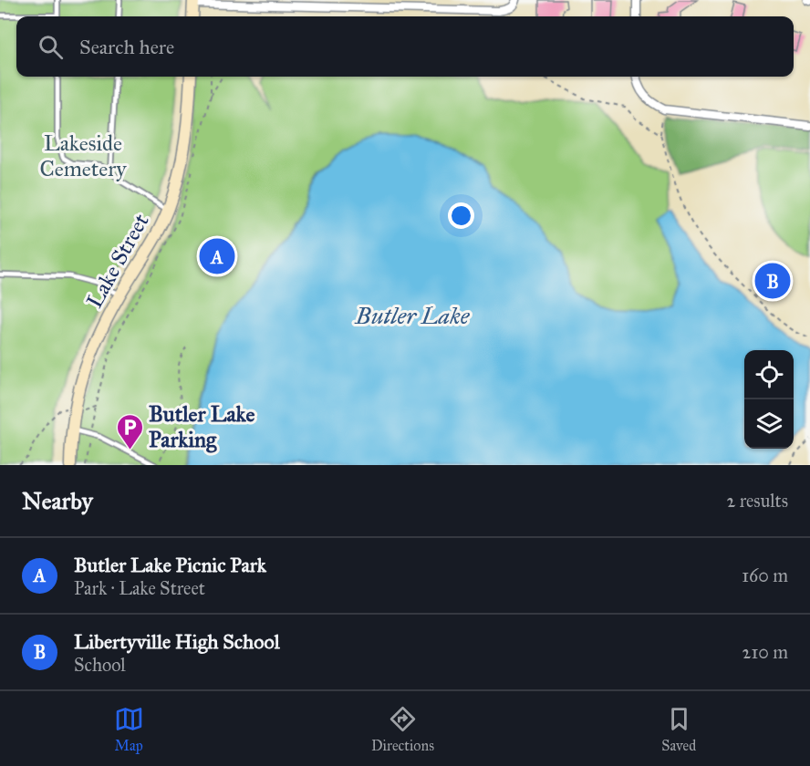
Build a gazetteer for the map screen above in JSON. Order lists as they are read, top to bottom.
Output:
{
  "streets": {
    "street": ["Lake Street"]
  },
  "water": ["Butler Lake"],
  "parks": ["Lakeside Cemetery"],
  "places": {
    "parking": ["Butler Lake Parking"]
  },
  "page": {
    "search": "Search here",
    "pins": ["A", "B"],
    "heading": ["Nearby", "2 results"],
    "list": [
      {
        "mark": "A",
        "name": "Butler Lake Picnic Park",
        "note": "Park · Lake Street",
        "value": "160 m"
      },
      {
        "mark": "B",
        "name": "Libertyville High School",
        "note": "School",
        "value": "210 m"
      }
    ],
    "nav": ["Map", "Directions", "Saved"]
  }
}
